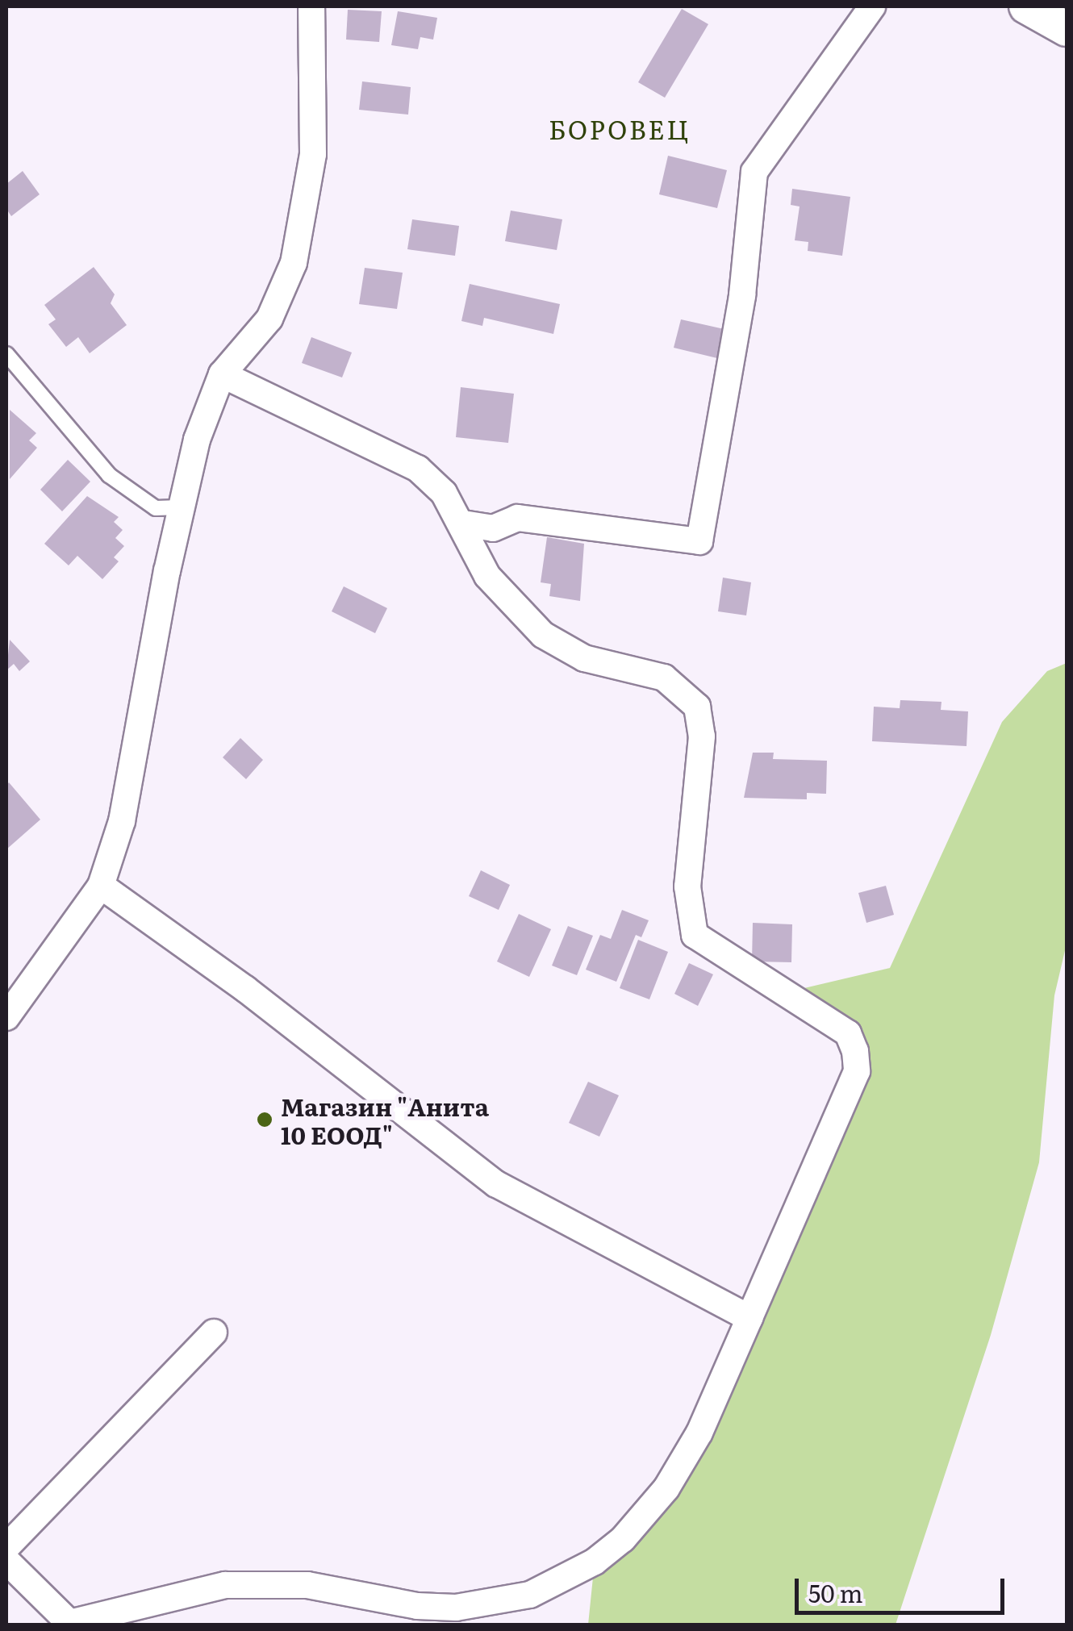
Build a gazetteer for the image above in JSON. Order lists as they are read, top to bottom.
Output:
{
  "districts": ["БОРОВЕЦ"],
  "places": ["Магазин \"Анита 10 ЕООД\""],
  "scale_bar": "50 m"
}
